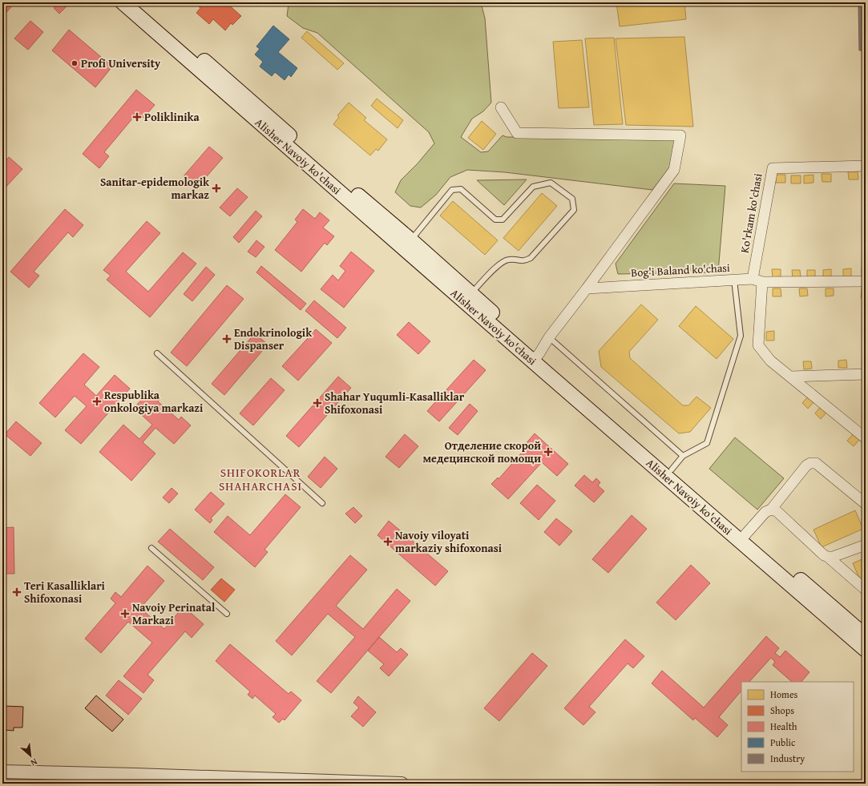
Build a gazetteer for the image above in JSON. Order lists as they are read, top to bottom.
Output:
{
  "streets": {
    "main road": ["Alisher Navoiy ko'chasi"],
    "street": ["Ko'rkam ko'chasi", "Bog'i Baland ko'chasi"]
  },
  "crossings": [
    ["Ko'rkam ko'chasi", "Bog'i Baland ko'chasi"]
  ],
  "districts": ["SHIFOKORLAR SHAHARCHASI"],
  "places": {
    "other": ["Profi University"],
    "health": [
      "Poliklinika",
      "Sanitar-epidemologik markaz",
      "Endokrinologik Dispanser",
      "Respublika onkologiya markazi",
      "Shahar Yuqumli-Kasalliklar Shifoxonasi",
      "Отделение скорой медецинской помощи",
      "Navoiy viloyati markaziy shifoxonasi",
      "Teri Kasalliklari Shifoxonasi",
      "Navoiy Perinatal Markazi"
    ]
  },
  "legend": [
    "Homes",
    "Shops",
    "Health",
    "Public",
    "Industry"
  ],
  "north": "bottom right"
}
